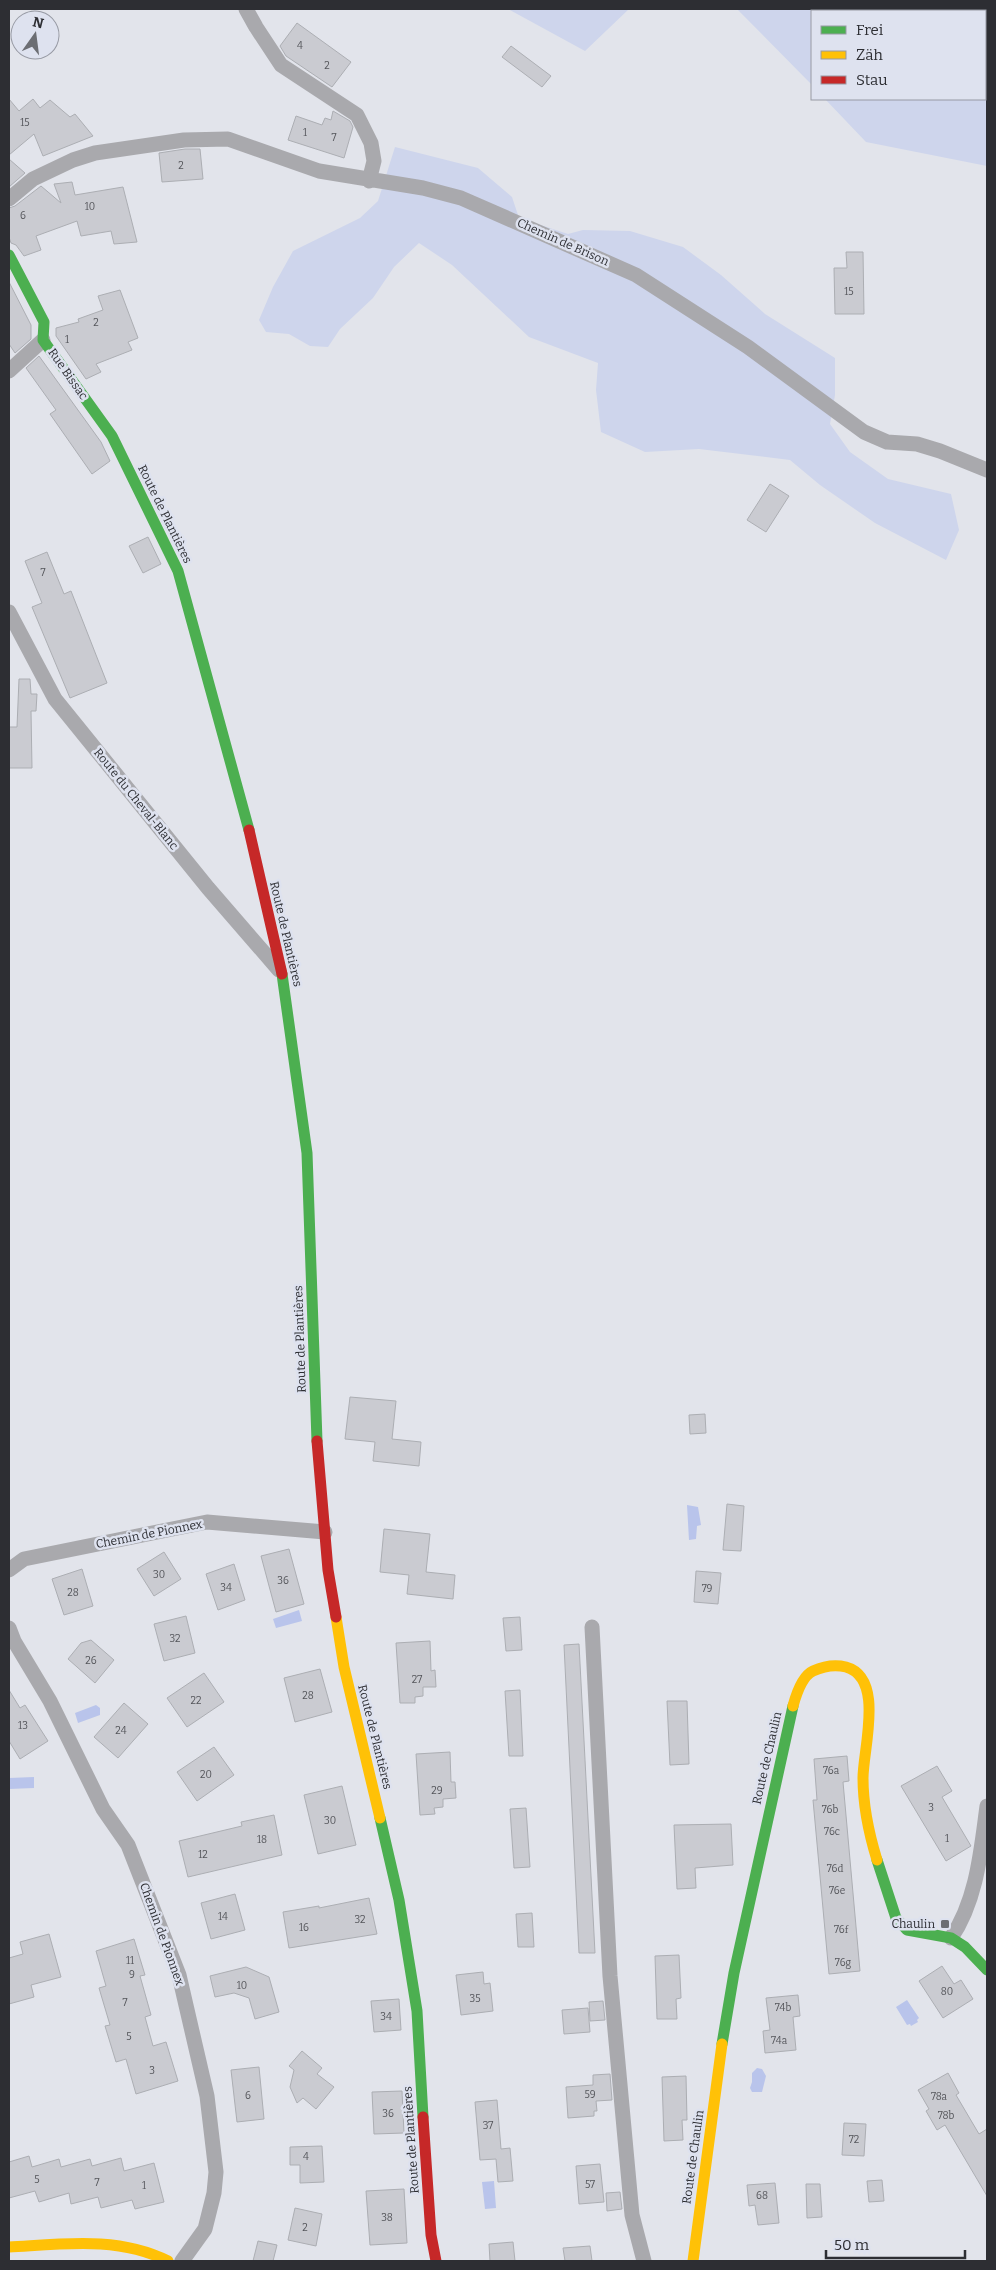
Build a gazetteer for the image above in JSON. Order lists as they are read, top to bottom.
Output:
{
  "streets": {
    "street": [
      "Chemin de Brison",
      "Rue Bissac",
      "Route de Plantières",
      "Route du Cheval-Blanc",
      "Chemin de Pionnex",
      "Route de Chaulin"
    ]
  },
  "crossings": [
    ["Rue Bissac", "Route de Plantières"],
    ["Route de Plantières", "Route du Cheval-Blanc"],
    ["Route de Plantières", "Chemin de Pionnex"]
  ],
  "places": {
    "transit": ["Chaulin"]
  },
  "house_numbers": [
    "4",
    "2",
    "15",
    "1",
    "7",
    "2",
    "10",
    "6",
    "15",
    "2",
    "1",
    "7",
    "30",
    "36",
    "34",
    "79",
    "28",
    "32",
    "26",
    "27",
    "28",
    "22",
    "13",
    "24",
    "76a",
    "20",
    "29",
    "3",
    "76b",
    "30",
    "76c",
    "1",
    "18",
    "12",
    "76d",
    "76e",
    "14",
    "32",
    "16",
    "76f",
    "11",
    "76g",
    "9",
    "10",
    "80",
    "35",
    "7",
    "74b",
    "34",
    "5",
    "74a",
    "3",
    "59",
    "6",
    "78a",
    "36",
    "78b",
    "37",
    "72",
    "4",
    "5",
    "7",
    "57",
    "1",
    "68",
    "38",
    "2"
  ],
  "legend": ["Frei", "Zäh", "Stau"],
  "scale_bar": "50 m",
  "north": "top"
}
